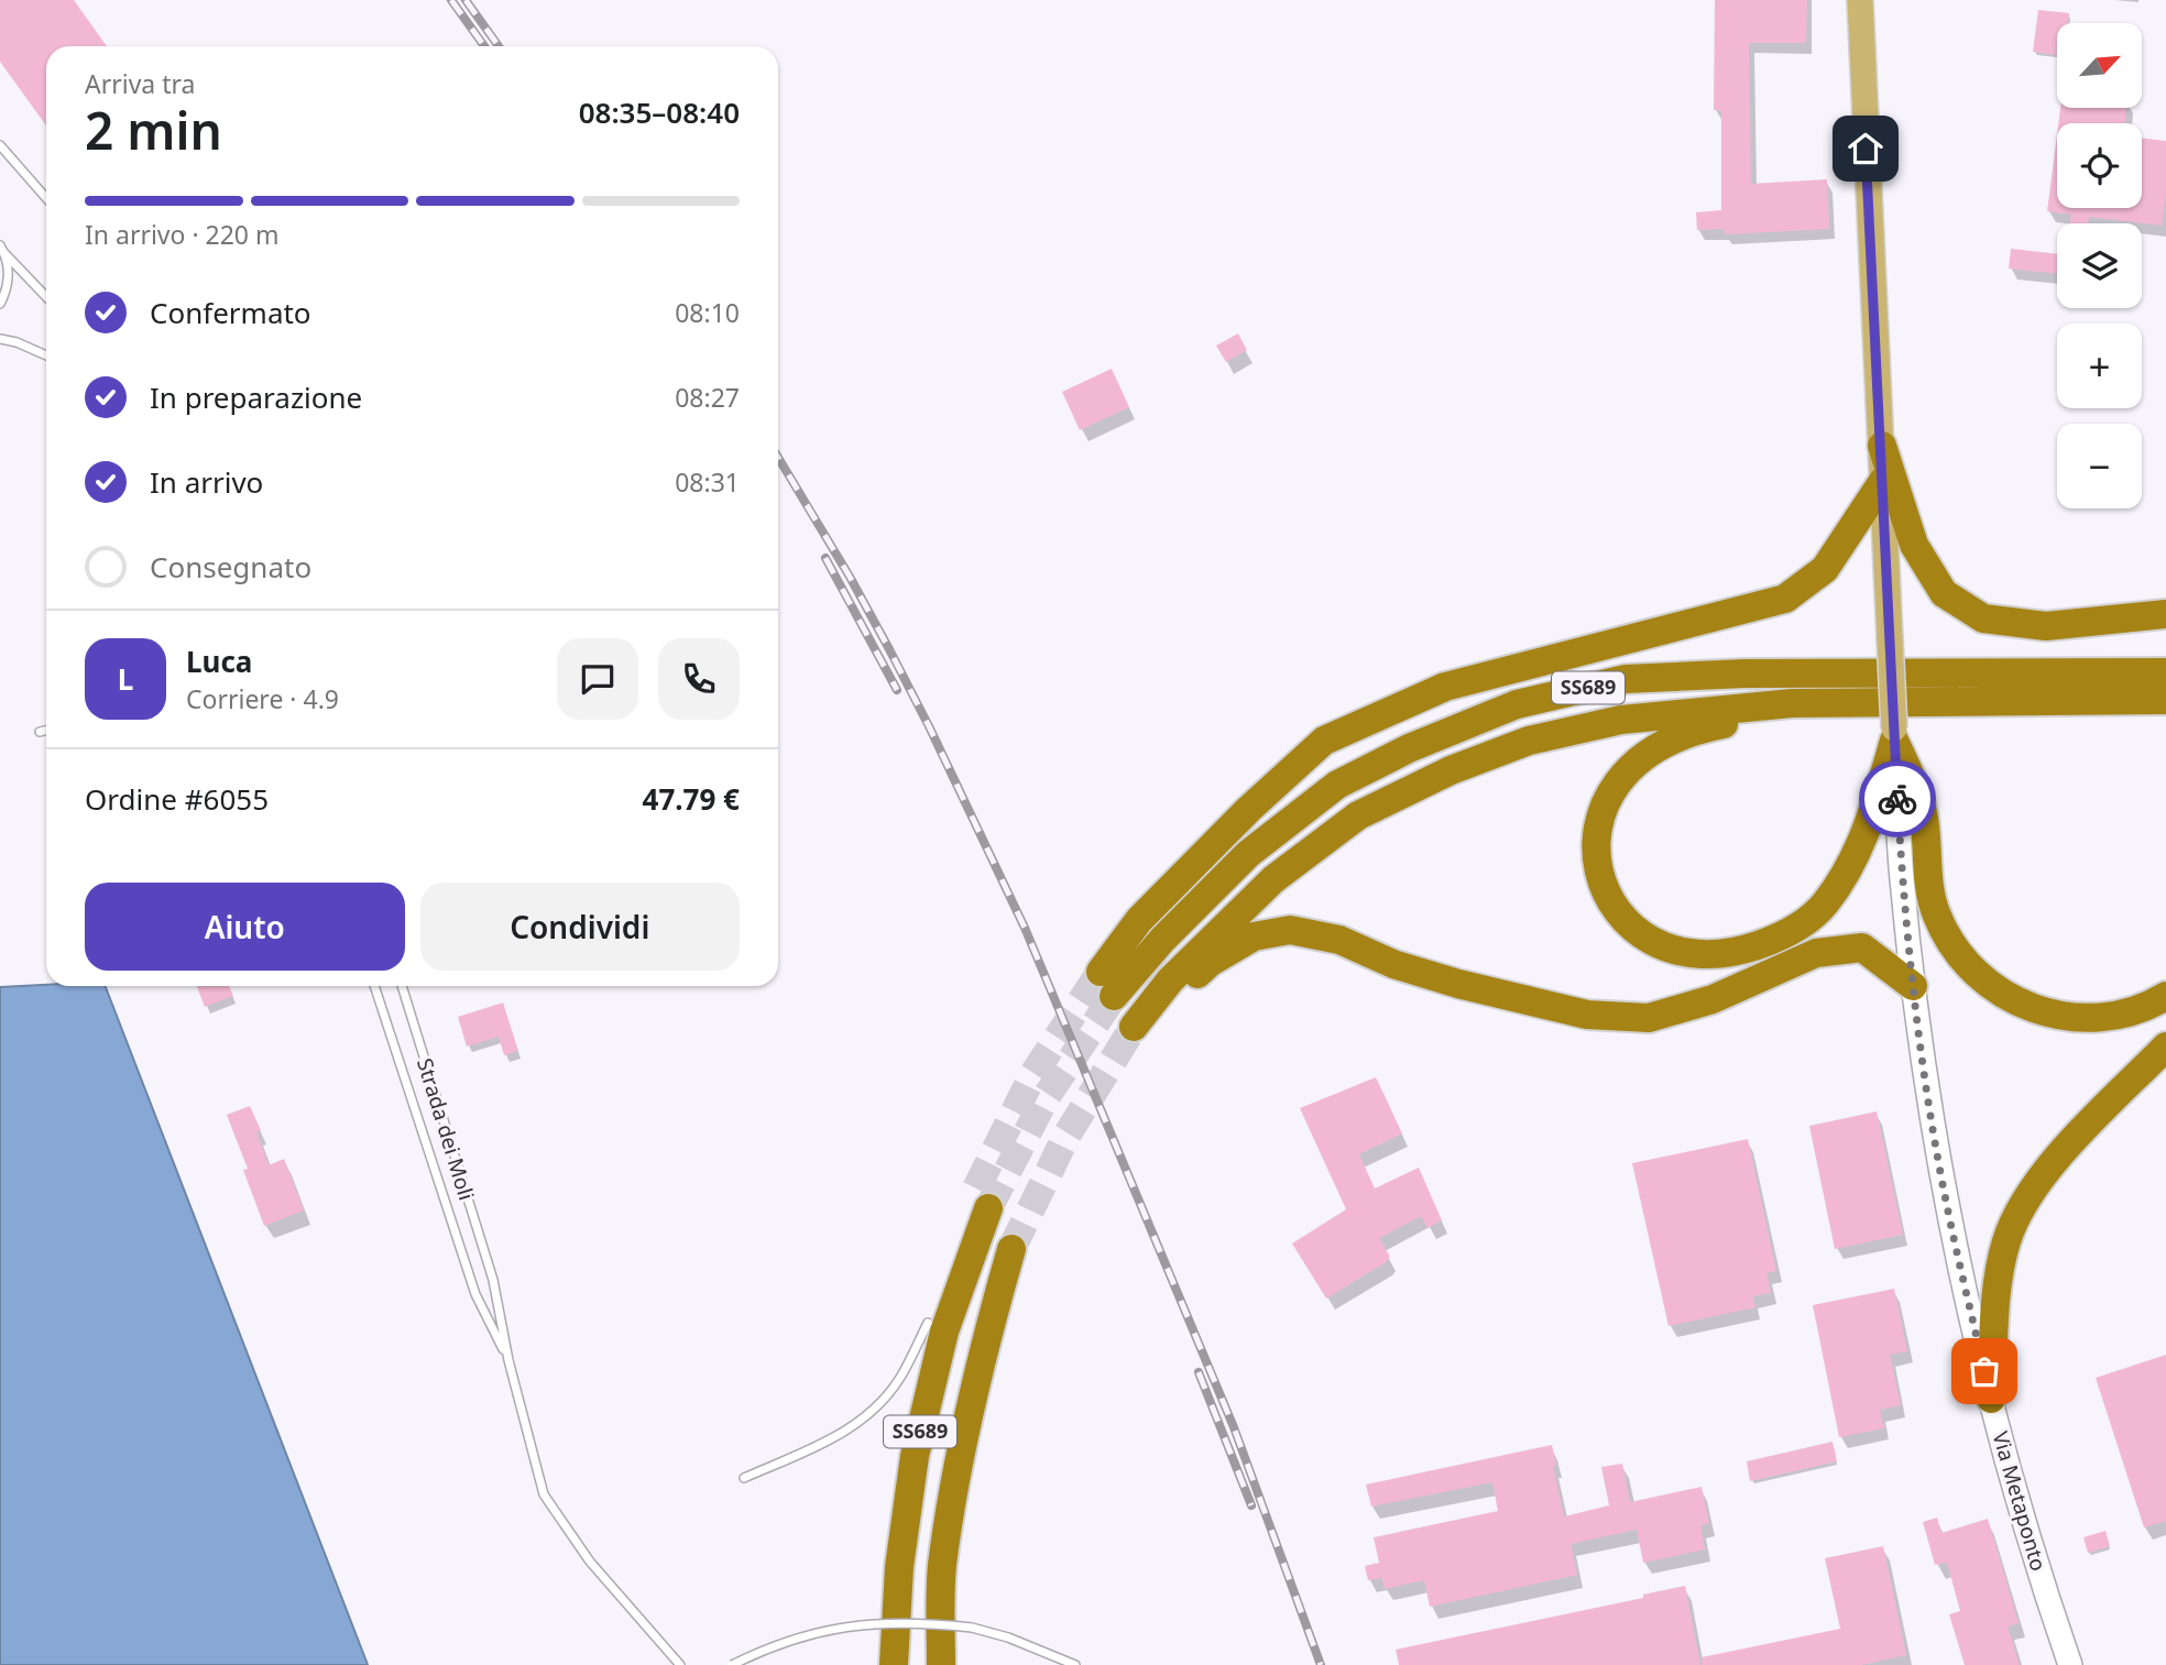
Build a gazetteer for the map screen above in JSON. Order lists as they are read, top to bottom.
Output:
{
  "streets": {
    "highway": ["SS689"],
    "main road": ["Via Metaponto"],
    "lane": ["Strada dei Moli"]
  },
  "crossings": [
    ["SS689", "Via Metaponto"]
  ],
  "north": "top right",
  "page": {
    "map_buttons": ["+", "−"],
    "heading": ["2 min", "Arriva tra", "08:35–08:40"],
    "panel": [
      "Luca",
      "Corriere · 4.9",
      "Ordine #6055",
      "47.79 €"
    ],
    "bar": "In arrivo · 220 m",
    "list": [
      ["Confermato", "08:10"],
      ["In preparazione", "08:27"],
      ["In arrivo", "08:31"],
      "Consegnato"
    ],
    "round": "L",
    "buttons": ["Aiuto", "Condividi"]
  }
}
